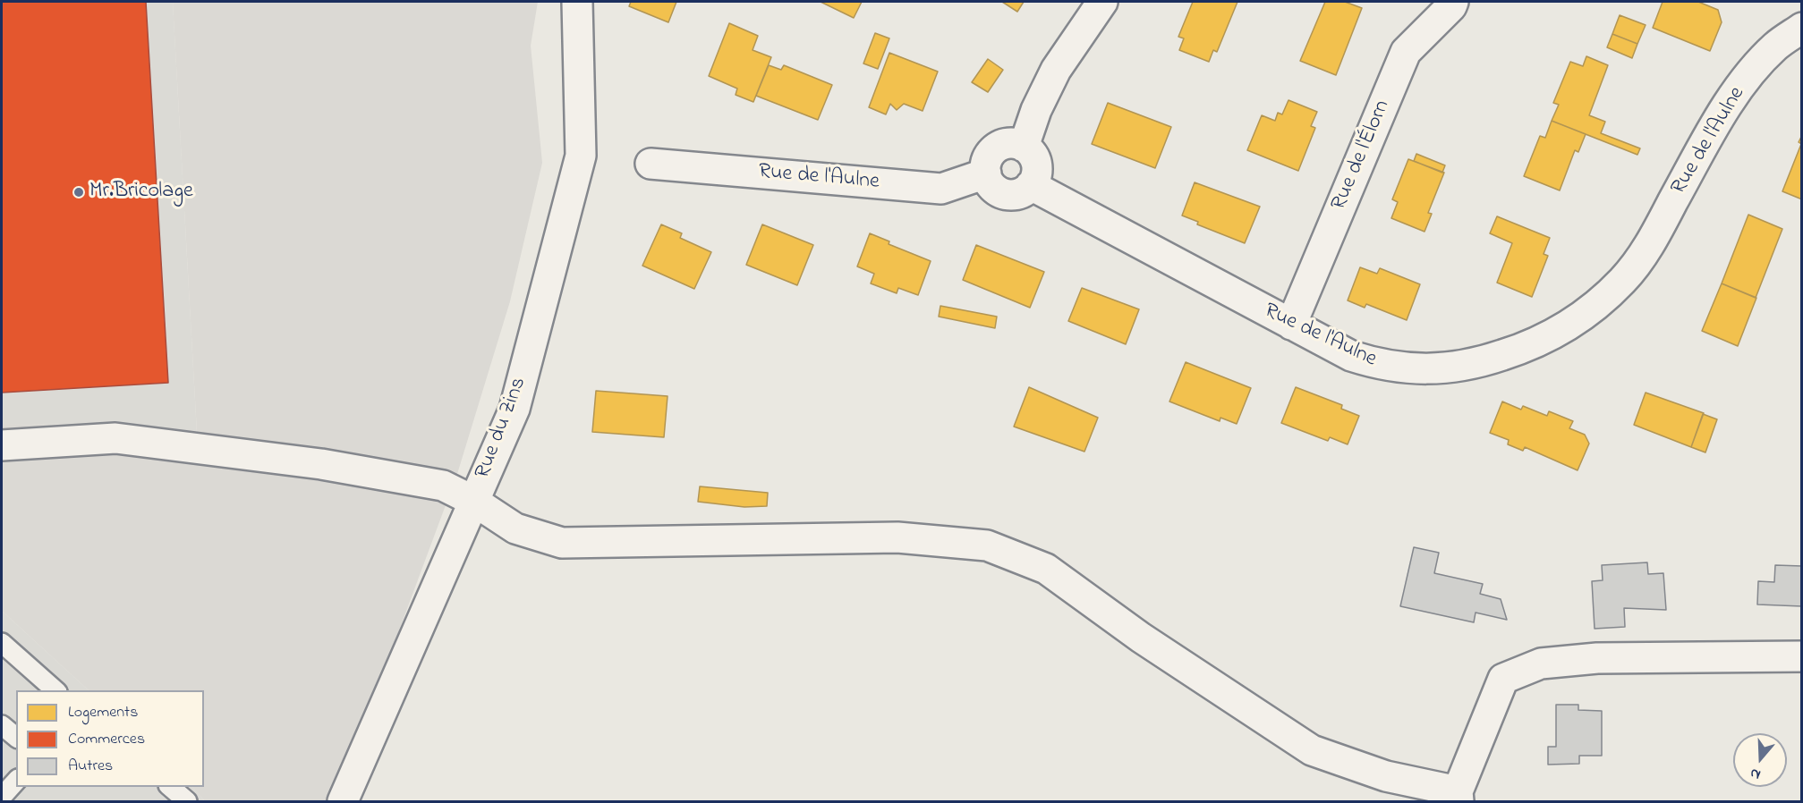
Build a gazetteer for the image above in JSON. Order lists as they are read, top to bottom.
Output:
{
  "streets": {
    "street": ["Rue de l'Aulne", "Rue de l'Élorn", "Rue du Zins"]
  },
  "crossings": [
    ["Rue de l'Aulne", "Rue de l'Élorn"]
  ],
  "places": ["Mr.Bricolage"],
  "legend": ["Logements", "Commerces", "Autres"],
  "north": "bottom"
}
